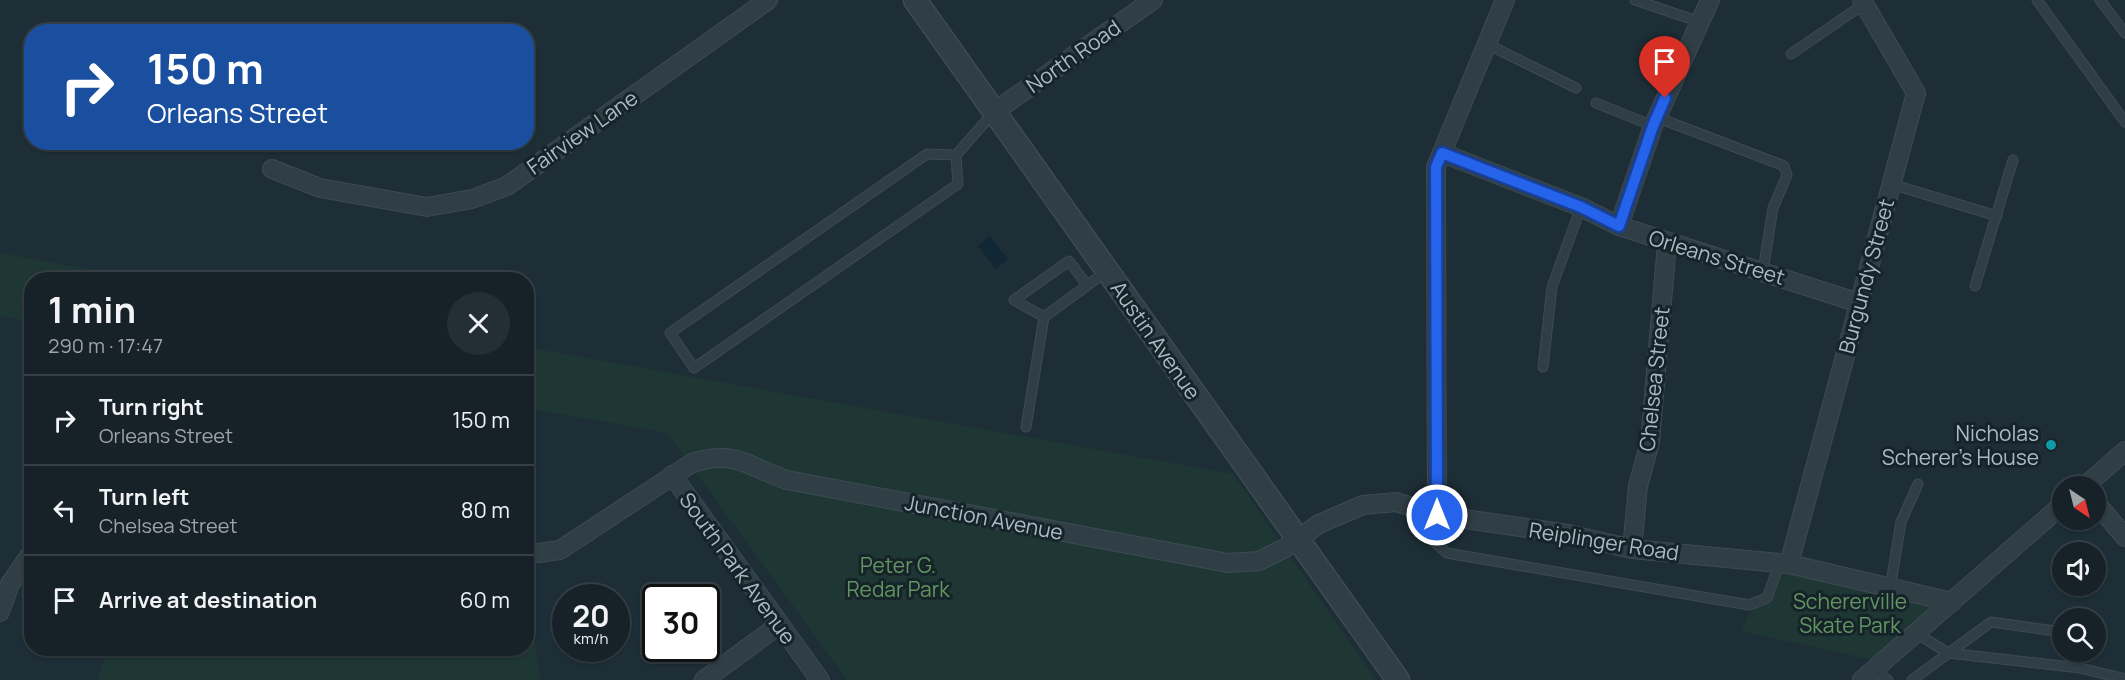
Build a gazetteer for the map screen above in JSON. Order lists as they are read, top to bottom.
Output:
{
  "streets": {
    "street": [
      "North Road",
      "Fairview Lane",
      "Orleans Street",
      "Burgundy Street",
      "Austin Avenue",
      "Chelsea Street",
      "Junction Avenue",
      "Reiplinger Road",
      "South Park Avenue"
    ]
  },
  "crossings": [
    ["North Road", "Austin Avenue"],
    ["Orleans Street", "Burgundy Street"],
    ["Orleans Street", "Chelsea Street"],
    ["Burgundy Street", "Reiplinger Road"],
    ["Austin Avenue", "Junction Avenue"],
    ["Austin Avenue", "Reiplinger Road"],
    ["Chelsea Street", "Reiplinger Road"],
    ["Junction Avenue", "Reiplinger Road"],
    ["Junction Avenue", "South Park Avenue"]
  ],
  "parks": ["Peter G. Redar Park", "Schererville Skate Park"],
  "places": ["Nicholas Scherer's House"],
  "north": "bottom right",
  "page": {
    "turn": ["150 m", "Orleans Street"],
    "heading": ["1 min", "290 m · 17:47"],
    "list": [
      {
        "name": "Turn right",
        "note": "Orleans Street",
        "value": "150 m"
      },
      {
        "name": "Turn left",
        "note": "Chelsea Street",
        "value": "80 m"
      },
      {
        "name": "Arrive at destination",
        "value": "60 m"
      }
    ],
    "speed": "20 km/h",
    "limit": "30"
  }
}
